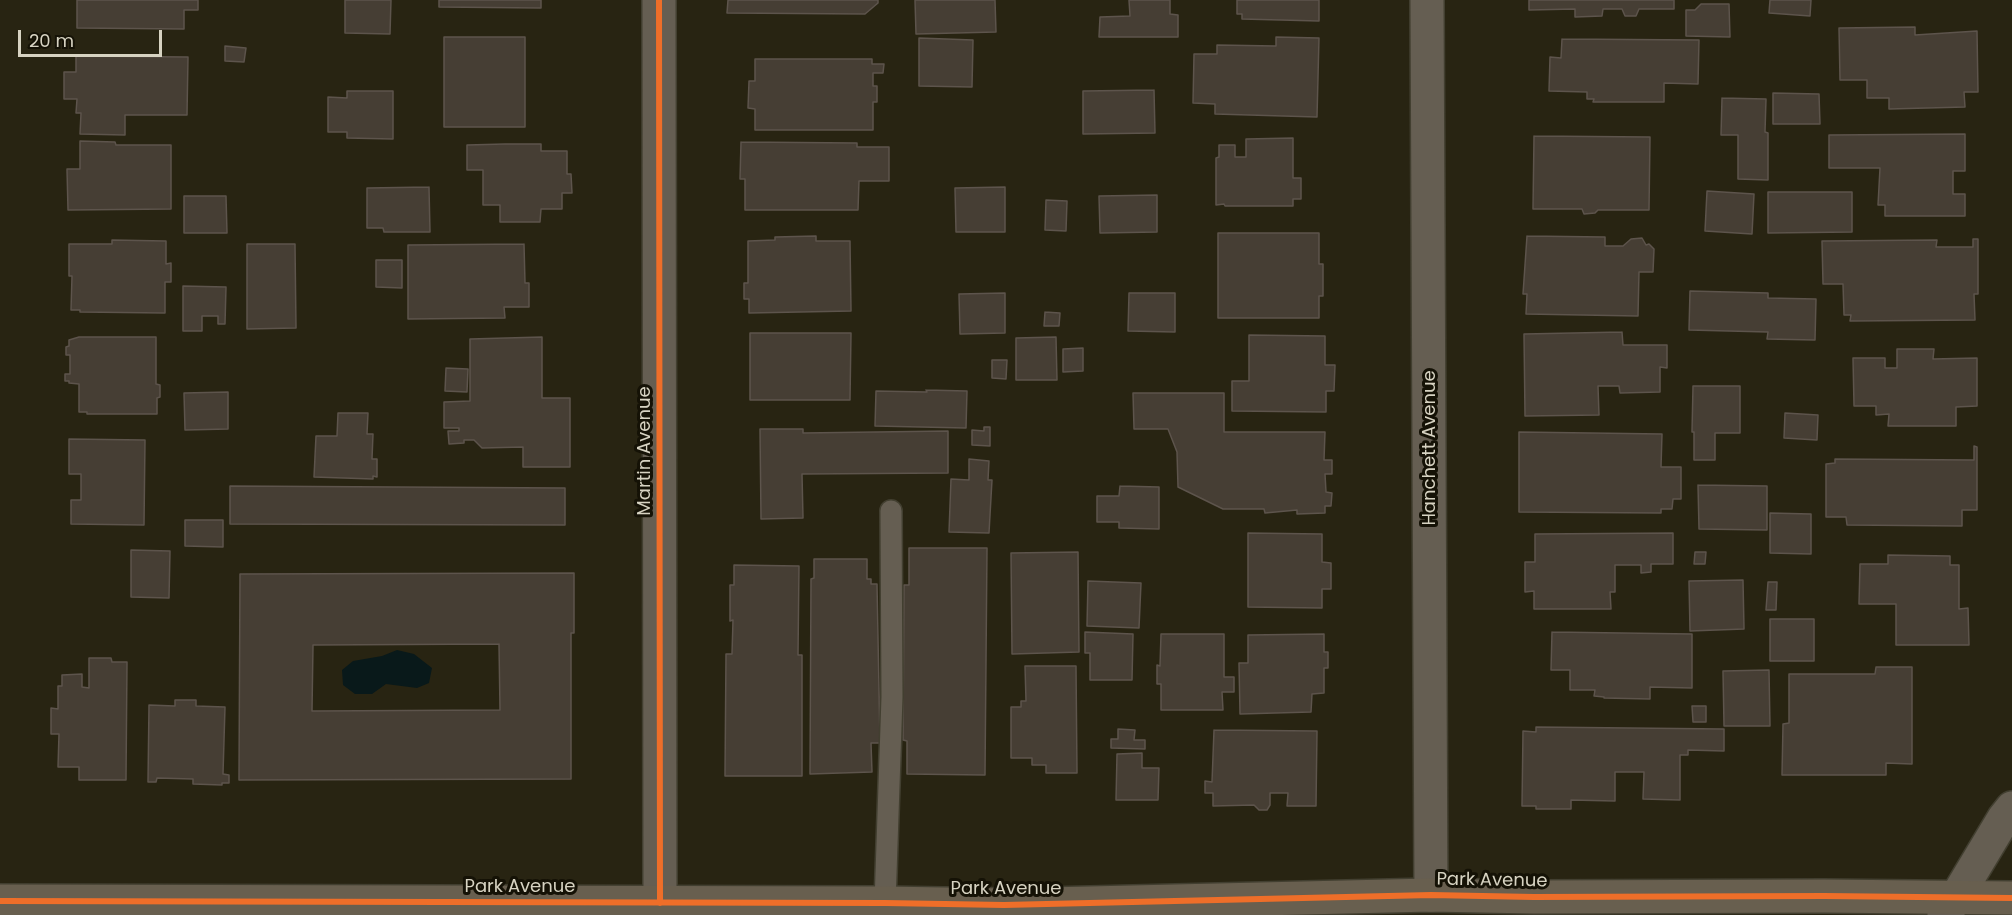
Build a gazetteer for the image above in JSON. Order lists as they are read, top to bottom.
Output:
{
  "streets": {
    "street": ["Hanchett Avenue", "Martin Avenue", "Park Avenue"]
  },
  "crossings": [
    ["Hanchett Avenue", "Park Avenue"],
    ["Martin Avenue", "Park Avenue"]
  ],
  "scale_bar": "20 m"
}
